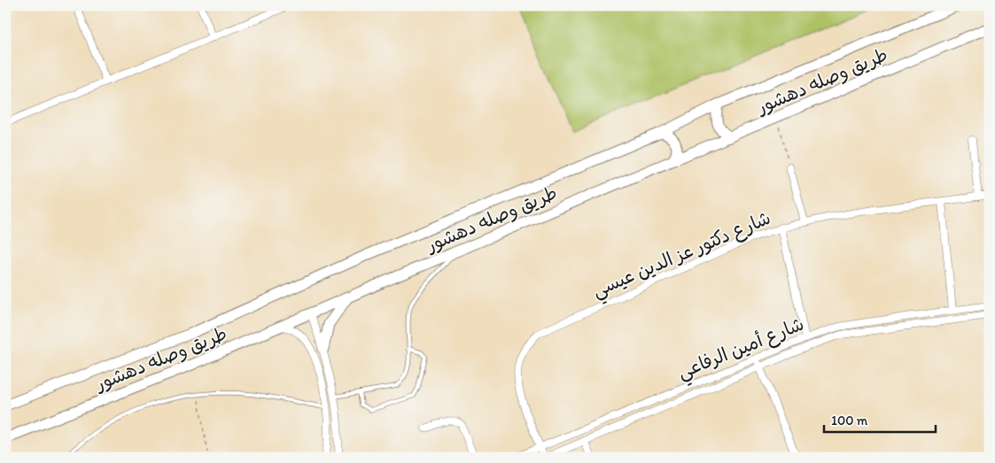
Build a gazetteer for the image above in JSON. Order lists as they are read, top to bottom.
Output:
{
  "streets": {
    "main road": ["طريق وصله دهشور"],
    "street": ["شارع دكتور عز الدين عيسي", "شارع أمين الرفاعي"]
  },
  "crossings": [
    ["شارع دكتور عز الدين عيسي", "شارع أمين الرفاعي"]
  ],
  "scale_bar": "100 m"
}
